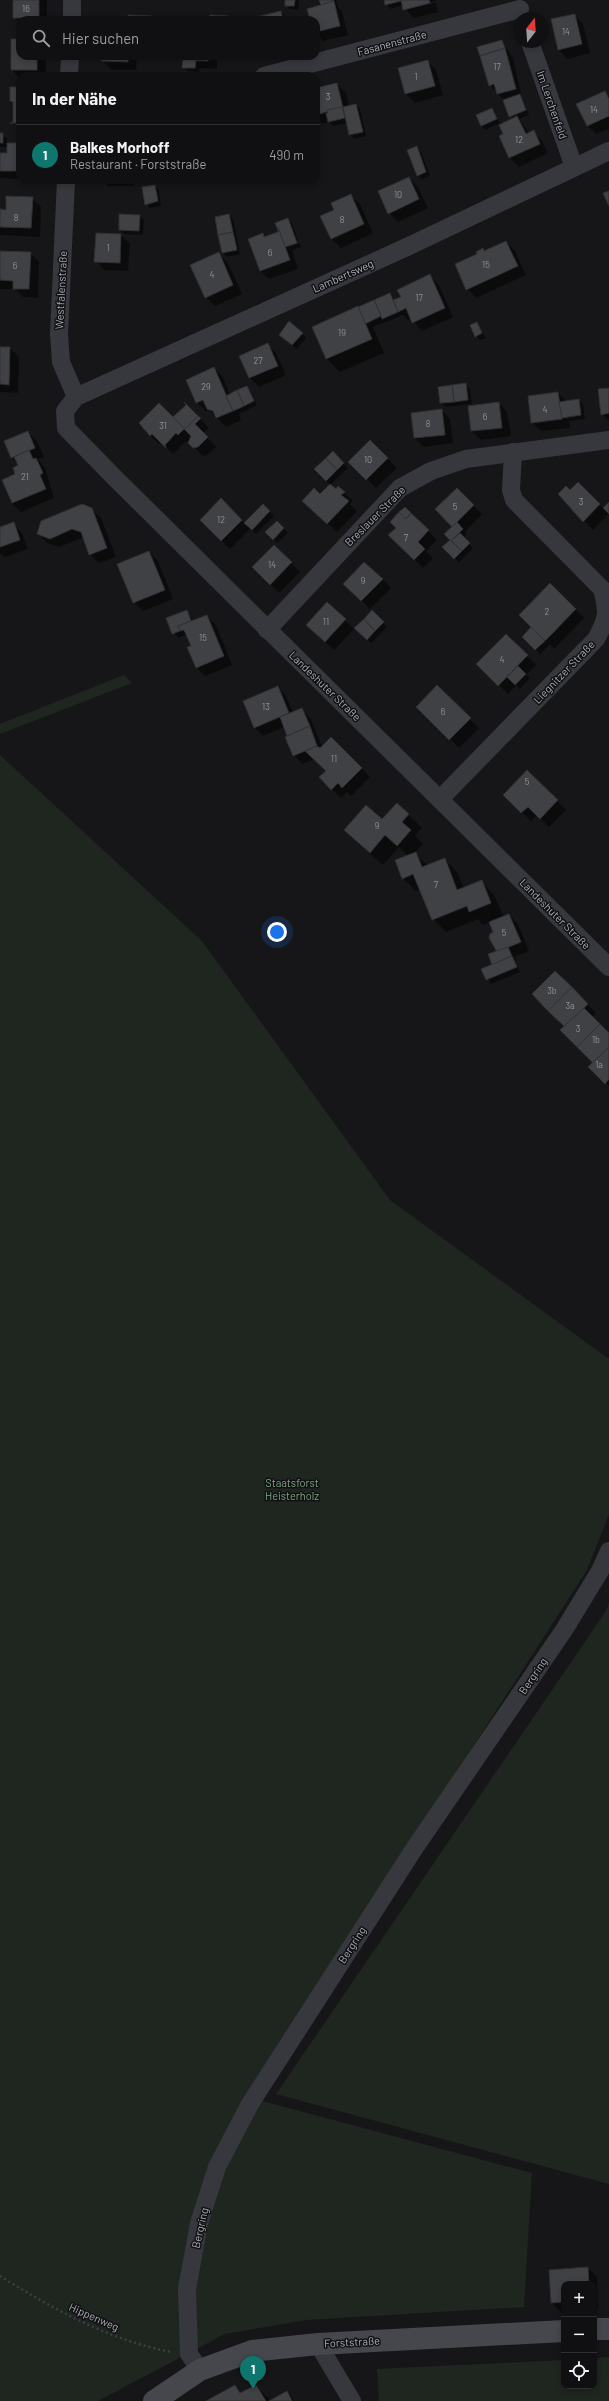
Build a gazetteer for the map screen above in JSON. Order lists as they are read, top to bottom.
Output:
{
  "streets": {
    "street": [
      "Fasanenstraße",
      "Im Lerchenfeld",
      "Lambertsweg",
      "Westfalenstraße",
      "Breslauer Straße",
      "Liegnitzer Straße",
      "Landeshuter Straße",
      "Bergring",
      "Forststraße"
    ],
    "path": ["Hippenweg"]
  },
  "crossings": [
    ["Im Lerchenfeld", "Lambertsweg"],
    ["Lambertsweg", "Westfalenstraße"],
    ["Lambertsweg", "Landeshuter Straße"],
    ["Westfalenstraße", "Landeshuter Straße"],
    ["Breslauer Straße", "Liegnitzer Straße"],
    ["Breslauer Straße", "Landeshuter Straße"],
    ["Liegnitzer Straße", "Landeshuter Straße"],
    ["Bergring", "Hippenweg"],
    ["Bergring", "Forststraße"],
    ["Hippenweg", "Forststraße"]
  ],
  "parks": ["Staatsforst Heisterholz"],
  "house_numbers": [
    "16",
    "14",
    "17",
    "1",
    "3",
    "14",
    "12",
    "10",
    "8",
    "8",
    "1",
    "6",
    "15",
    "6",
    "4",
    "17",
    "19",
    "27",
    "29",
    "4",
    "6",
    "8",
    "31",
    "10",
    "21",
    "3",
    "5",
    "12",
    "7",
    "14",
    "9",
    "2",
    "11",
    "15",
    "4",
    "13",
    "6",
    "11",
    "5",
    "9",
    "7",
    "5",
    "3b",
    "3a",
    "3",
    "1b",
    "1a"
  ],
  "north": "top",
  "page": {
    "search": "Hier suchen",
    "heading": "In der Nähe",
    "list": [
      {
        "mark": "1",
        "name": "Balkes Morhoff",
        "note": "Restaurant · Forststraße",
        "value": "490 m"
      }
    ],
    "map_buttons": ["+", "−"],
    "pins": "1"
  }
}
